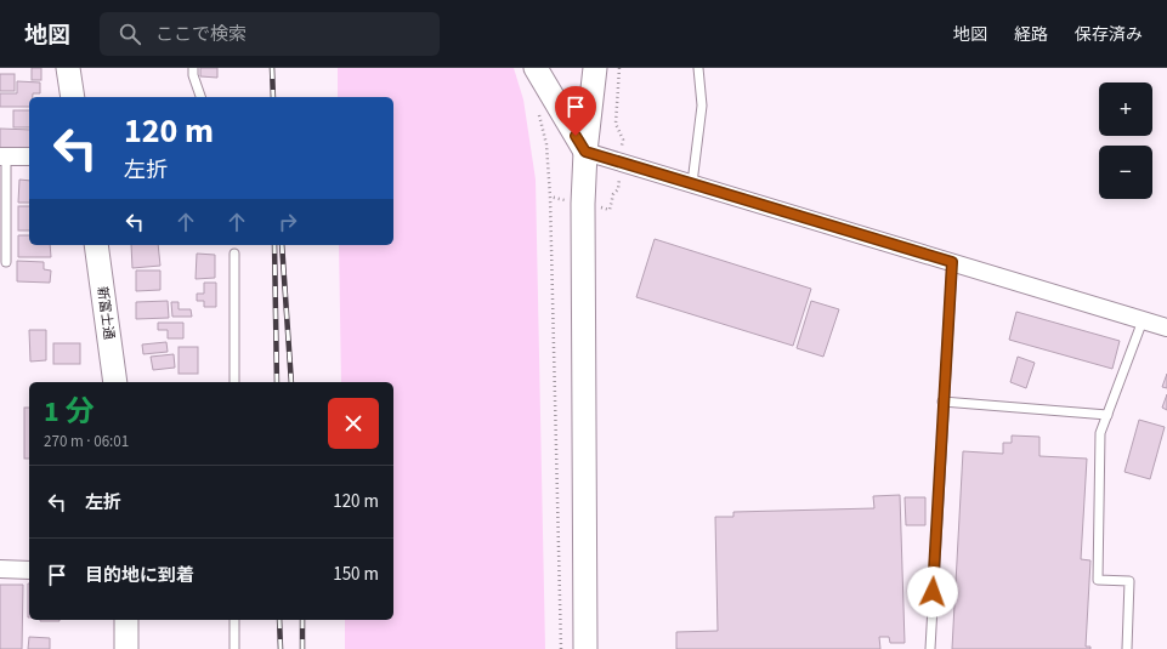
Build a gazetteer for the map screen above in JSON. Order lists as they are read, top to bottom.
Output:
{
  "streets": {
    "street": ["新富士通"]
  },
  "page": {
    "header": "地図",
    "search": "ここで検索",
    "nav": ["地図", "経路", "保存済み"],
    "map_buttons": ["+", "−"],
    "turn": ["120 m", "左折"],
    "heading": ["1 分", "270 m · 06:01"],
    "list": [
      {
        "name": "左折",
        "value": "120 m"
      },
      {
        "name": "目的地に到着",
        "value": "150 m"
      }
    ]
  }
}
